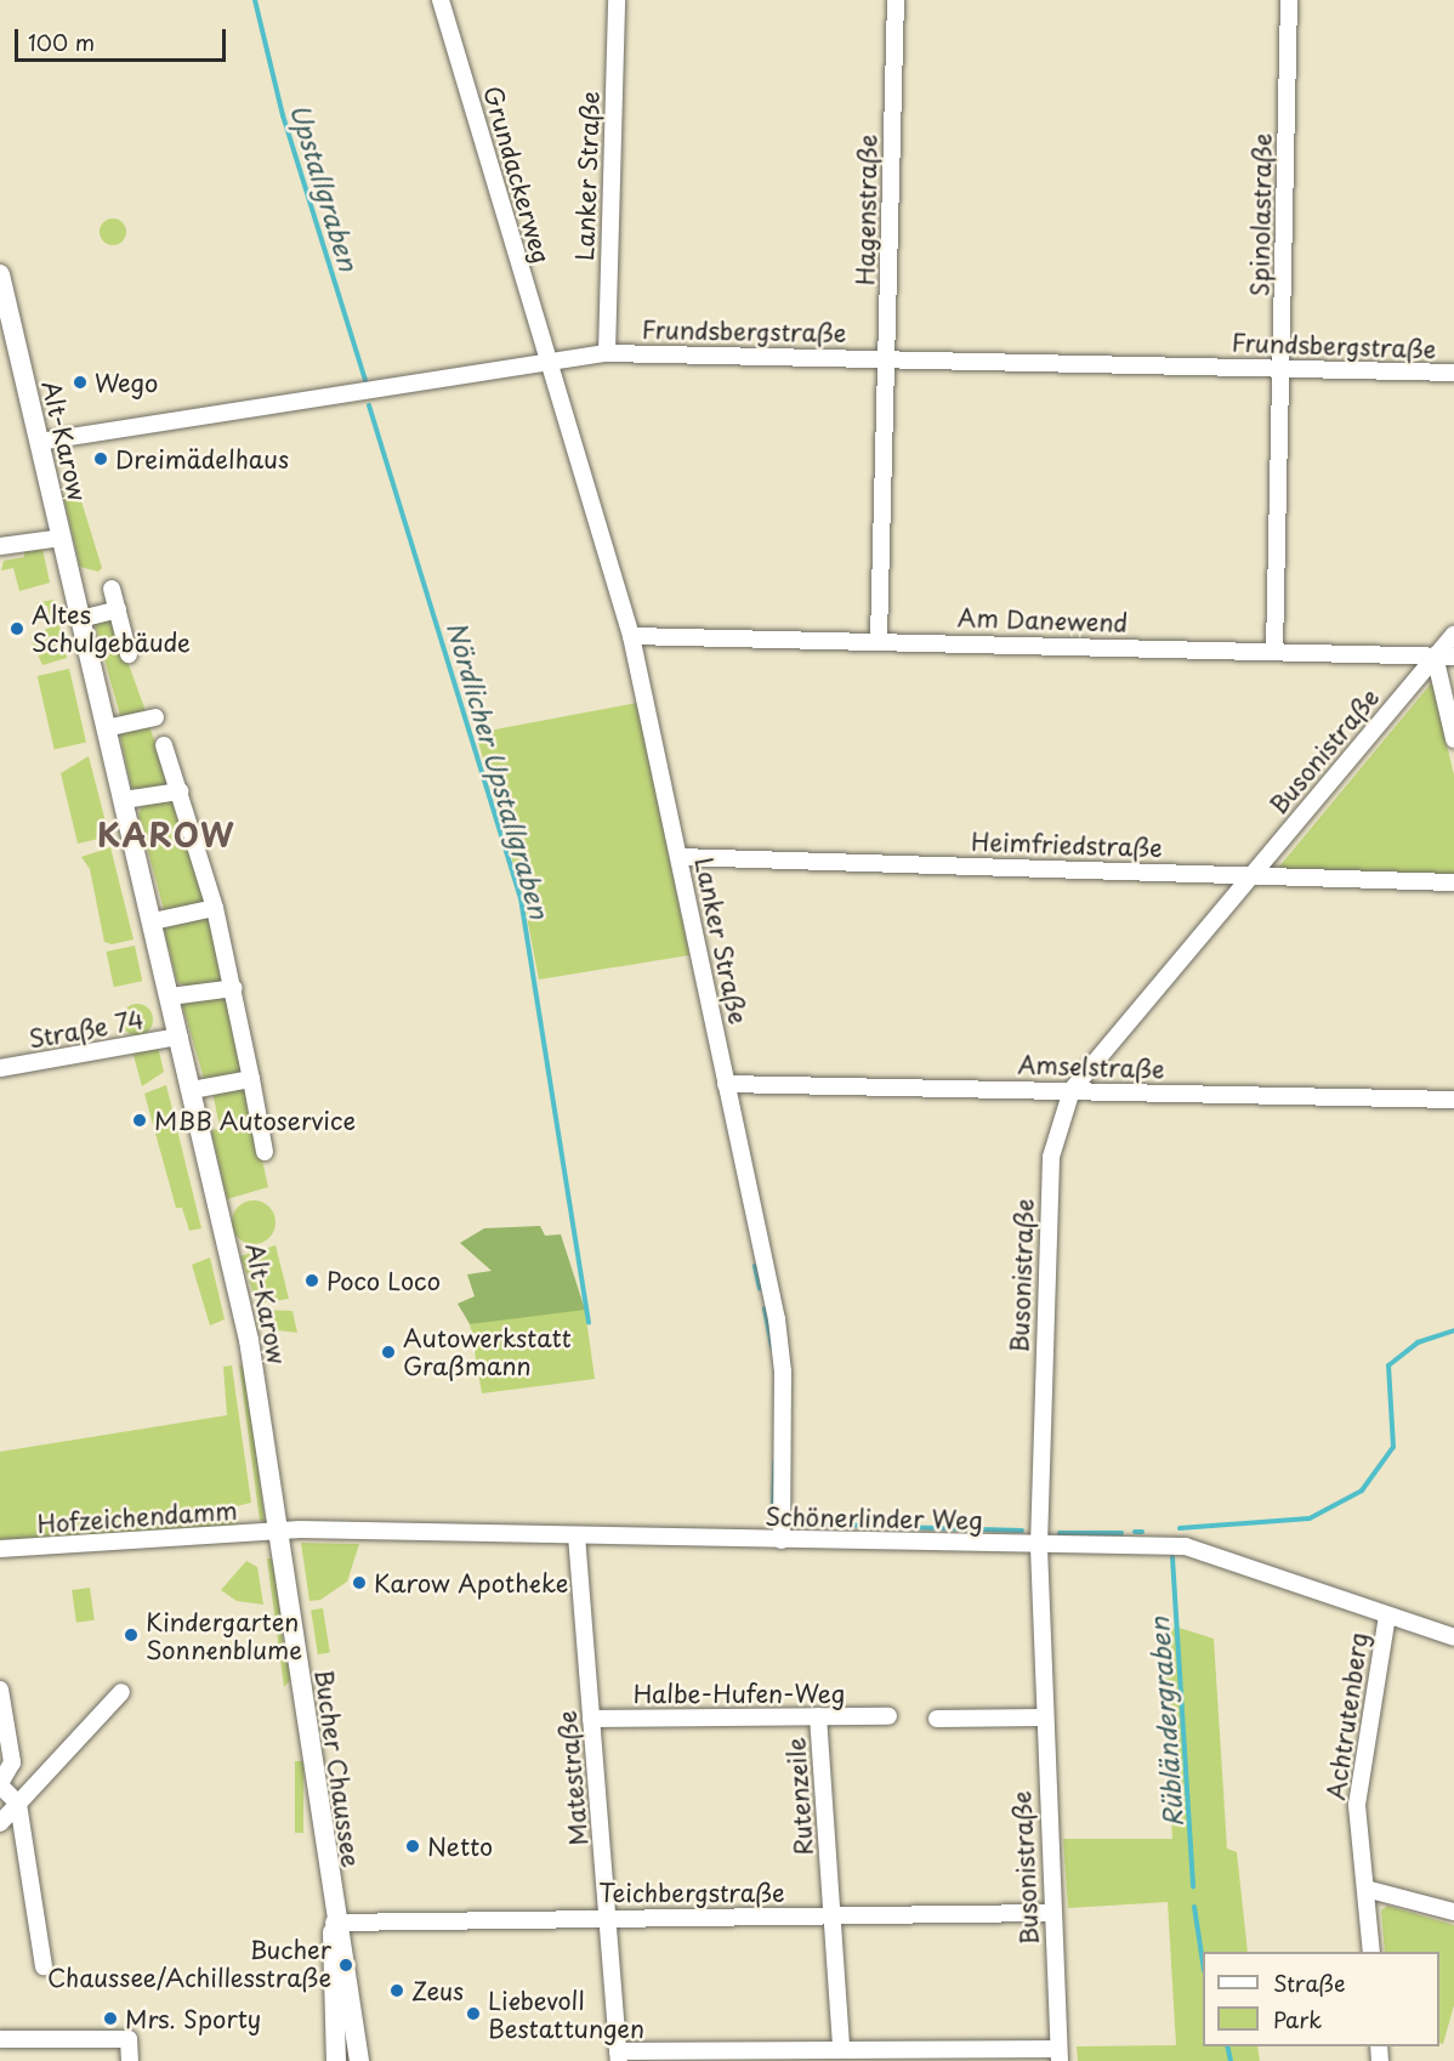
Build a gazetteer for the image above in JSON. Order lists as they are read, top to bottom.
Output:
{
  "streets": {
    "main road": ["Alt-Karow", "Bucher Chaussee"],
    "street": [
      "Grundackerweg",
      "Lanker Straße",
      "Hagenstraße",
      "Spinolastraße",
      "Frundsbergstraße",
      "Am Danewend",
      "Busonistraße",
      "Heimfriedstraße",
      "Straße 74",
      "Amselstraße",
      "Hofzeichendamm",
      "Schönerlinder Weg",
      "Halbe-Hufen-Weg",
      "Achtrutenberg",
      "Matestraße",
      "Rutenzeile",
      "Teichbergstraße"
    ]
  },
  "crossings": [
    ["Grundackerweg", "Lanker Straße"],
    ["Grundackerweg", "Frundsbergstraße"],
    ["Lanker Straße", "Frundsbergstraße"],
    ["Lanker Straße", "Am Danewend"],
    ["Lanker Straße", "Heimfriedstraße"],
    ["Lanker Straße", "Amselstraße"],
    ["Lanker Straße", "Schönerlinder Weg"],
    ["Hagenstraße", "Frundsbergstraße"],
    ["Hagenstraße", "Am Danewend"],
    ["Spinolastraße", "Frundsbergstraße"],
    ["Spinolastraße", "Am Danewend"],
    ["Frundsbergstraße", "Alt-Karow"],
    ["Alt-Karow", "Straße 74"],
    ["Alt-Karow", "Hofzeichendamm"],
    ["Alt-Karow", "Schönerlinder Weg"],
    ["Alt-Karow", "Bucher Chaussee"],
    ["Am Danewend", "Busonistraße"],
    ["Busonistraße", "Heimfriedstraße"],
    ["Busonistraße", "Amselstraße"],
    ["Busonistraße", "Schönerlinder Weg"],
    ["Busonistraße", "Teichbergstraße"],
    ["Hofzeichendamm", "Schönerlinder Weg"],
    ["Hofzeichendamm", "Bucher Chaussee"],
    ["Schönerlinder Weg", "Achtrutenberg"],
    ["Schönerlinder Weg", "Bucher Chaussee"],
    ["Schönerlinder Weg", "Matestraße"],
    ["Halbe-Hufen-Weg", "Matestraße"],
    ["Halbe-Hufen-Weg", "Rutenzeile"],
    ["Bucher Chaussee", "Teichbergstraße"],
    ["Matestraße", "Teichbergstraße"],
    ["Rutenzeile", "Teichbergstraße"]
  ],
  "districts": ["KAROW"],
  "water": ["Upstallgraben", "Nördlicher Upstallgraben", "Rübländergraben"],
  "places": [
    "Wego",
    "Dreimädelhaus",
    "Altes Schulgebäude",
    "MBB Autoservice",
    "Poco Loco",
    "Autowerkstatt Graßmann",
    "Karow Apotheke",
    "Kindergarten Sonnenblume",
    "Netto",
    "Bucher Chaussee/Achillesstraße",
    "Zeus",
    "Liebevoll Bestattungen",
    "Mrs. Sporty"
  ],
  "legend": ["Straße", "Park"],
  "scale_bar": "100 m"
}
